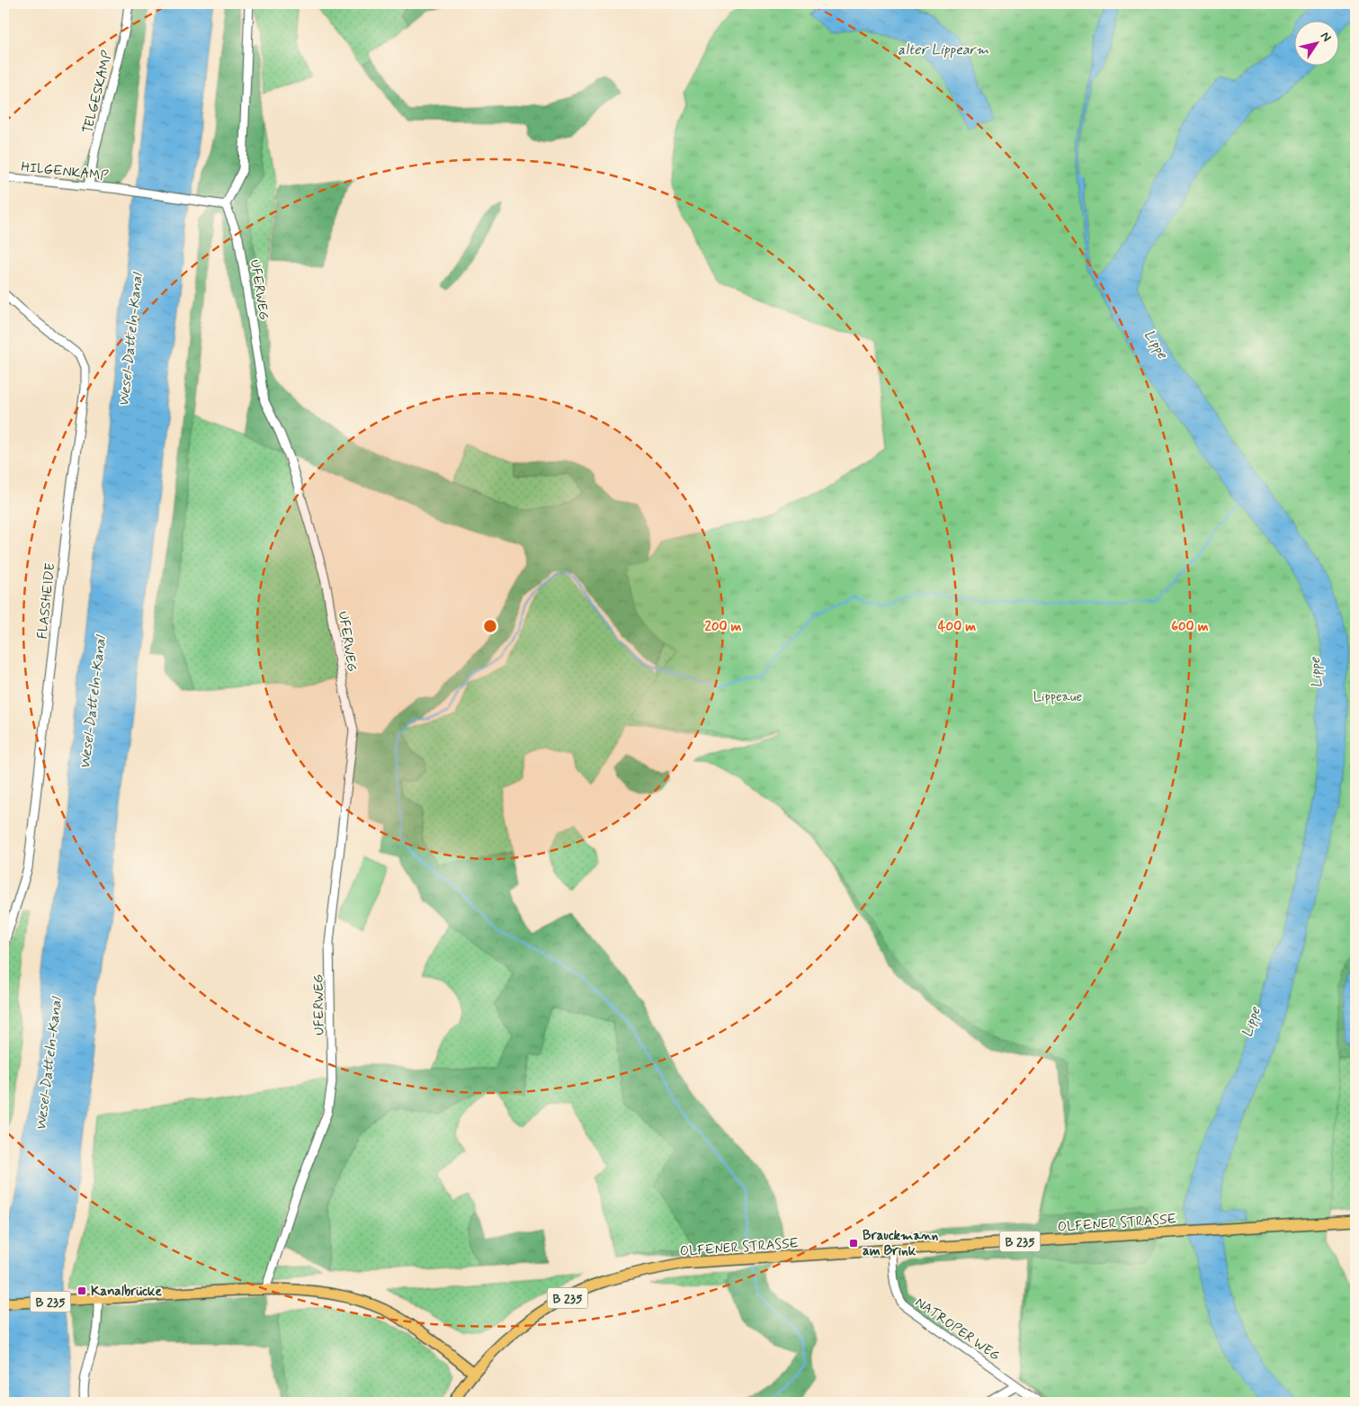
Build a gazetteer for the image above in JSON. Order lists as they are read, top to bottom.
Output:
{
  "streets": {
    "main road": ["OLFENER STRASSE", "B 235"],
    "street": [
      "TELGESKAMP",
      "HILGENKAMP",
      "UFERWEG",
      "FLASSHEIDE",
      "NATROPER WEG"
    ]
  },
  "crossings": [
    ["TELGESKAMP", "HILGENKAMP"],
    ["HILGENKAMP", "UFERWEG"],
    ["UFERWEG", "B 235"],
    ["OLFENER STRASSE", "B 235"],
    ["OLFENER STRASSE", "NATROPER WEG"]
  ],
  "water": ["alter Lippearm", "Wesel-Datteln-Kanal", "Lippe"],
  "parks": ["Lippeaue"],
  "places": {
    "transit": ["Brauckmann am Brink", "Kanalbrücke"]
  },
  "north": "top right",
  "rings": ["200 m", "400 m", "600 m"]
}
